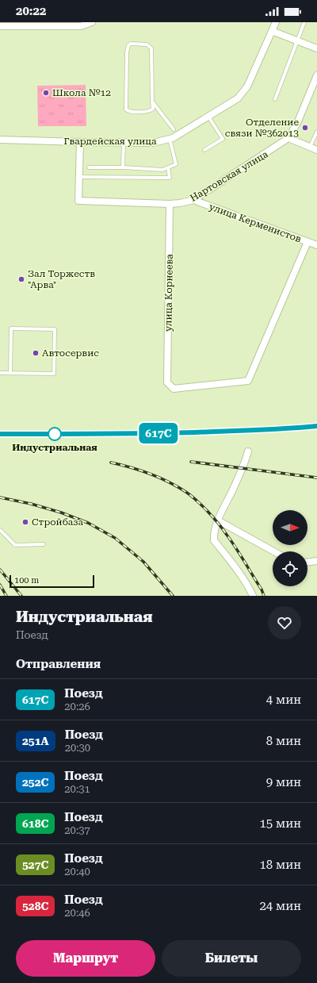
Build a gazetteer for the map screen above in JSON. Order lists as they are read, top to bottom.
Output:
{
  "streets": {
    "street": [
      "Гвардейская улица",
      "Нартовская улица",
      "улица Керменистов",
      "улица Корнеева"
    ]
  },
  "crossings": [
    ["Гвардейская улица", "Нартовская улица"],
    ["Нартовская улица", "улица Керменистов"],
    ["Нартовская улица", "улица Корнеева"],
    ["улица Керменистов", "улица Корнеева"]
  ],
  "places": [
    "Школа №12",
    "Отделение связи №362013",
    "Зал Торжеств \"Арва\"",
    "Автосервис",
    "Индустриальная",
    "Стройбаза"
  ],
  "scale_bar": "100 m",
  "north": "right",
  "page": {
    "status": "20:22",
    "on_map": "617C",
    "scale": "100 m",
    "heading": [
      ["Индустриальная", "Поезд"],
      "Отправления"
    ],
    "list": [
      {
        "mark": "617C",
        "name": "Поезд",
        "note": "20:26",
        "value": "4 мин"
      },
      {
        "mark": "251А",
        "name": "Поезд",
        "note": "20:30",
        "value": "8 мин"
      },
      {
        "mark": "252С",
        "name": "Поезд",
        "note": "20:31",
        "value": "9 мин"
      },
      {
        "mark": "618С",
        "name": "Поезд",
        "note": "20:37",
        "value": "15 мин"
      },
      {
        "mark": "527С",
        "name": "Поезд",
        "note": "20:40",
        "value": "18 мин"
      },
      {
        "mark": "528С",
        "name": "Поезд",
        "note": "20:46",
        "value": "24 мин"
      }
    ],
    "buttons": ["Маршрут", "Билеты"]
  }
}
